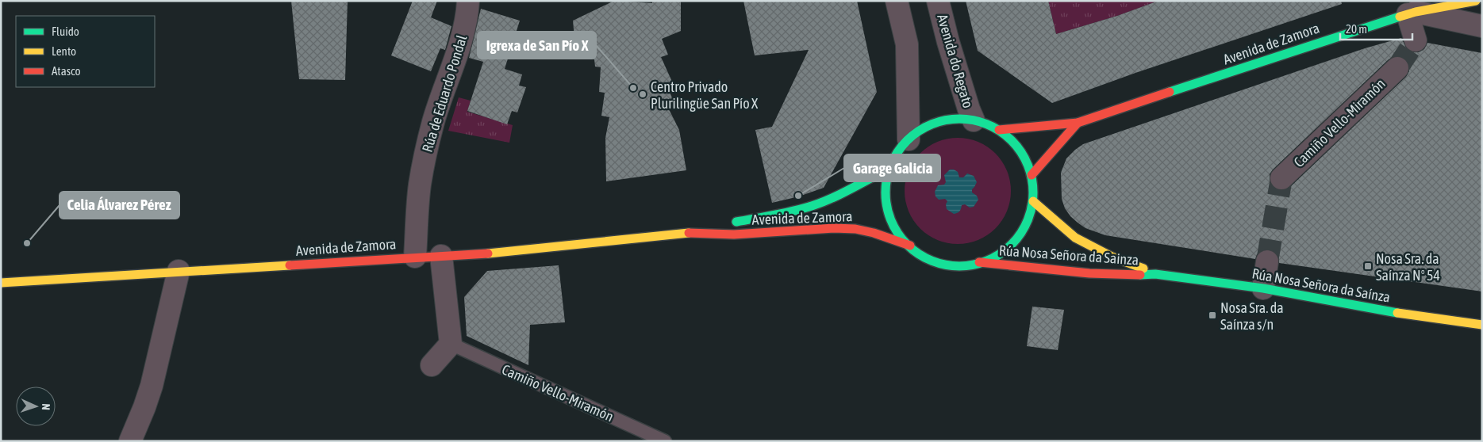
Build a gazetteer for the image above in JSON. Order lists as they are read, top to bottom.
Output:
{
  "streets": {
    "street": [
      "Avenida de Zamora",
      "Avenida do Regato",
      "Rúa de Eduardo Pondal",
      "Camiño Vello-Miramón",
      "Rúa Nosa Señora da Sainza",
      "Rúa Nosa Señora da Saínza"
    ]
  },
  "crossings": [
    ["Avenida de Zamora", "Rúa de Eduardo Pondal"],
    ["Rúa Nosa Señora da Sainza", "Rúa Nosa Señora da Saínza"]
  ],
  "places": {
    "other": [
      "Igrexa de San Pío X",
      "Centro Privado Plurilingüe San Pío X",
      "Garage Galicia",
      "Celia Álvarez Pérez"
    ],
    "transit": ["Nosa Sra. da Saínza Nº 54", "Nosa Sra. da Saínza s/n"]
  },
  "legend": ["Fluido", "Lento", "Atasco"],
  "scale_bar": "20 m",
  "north": "right"
}
